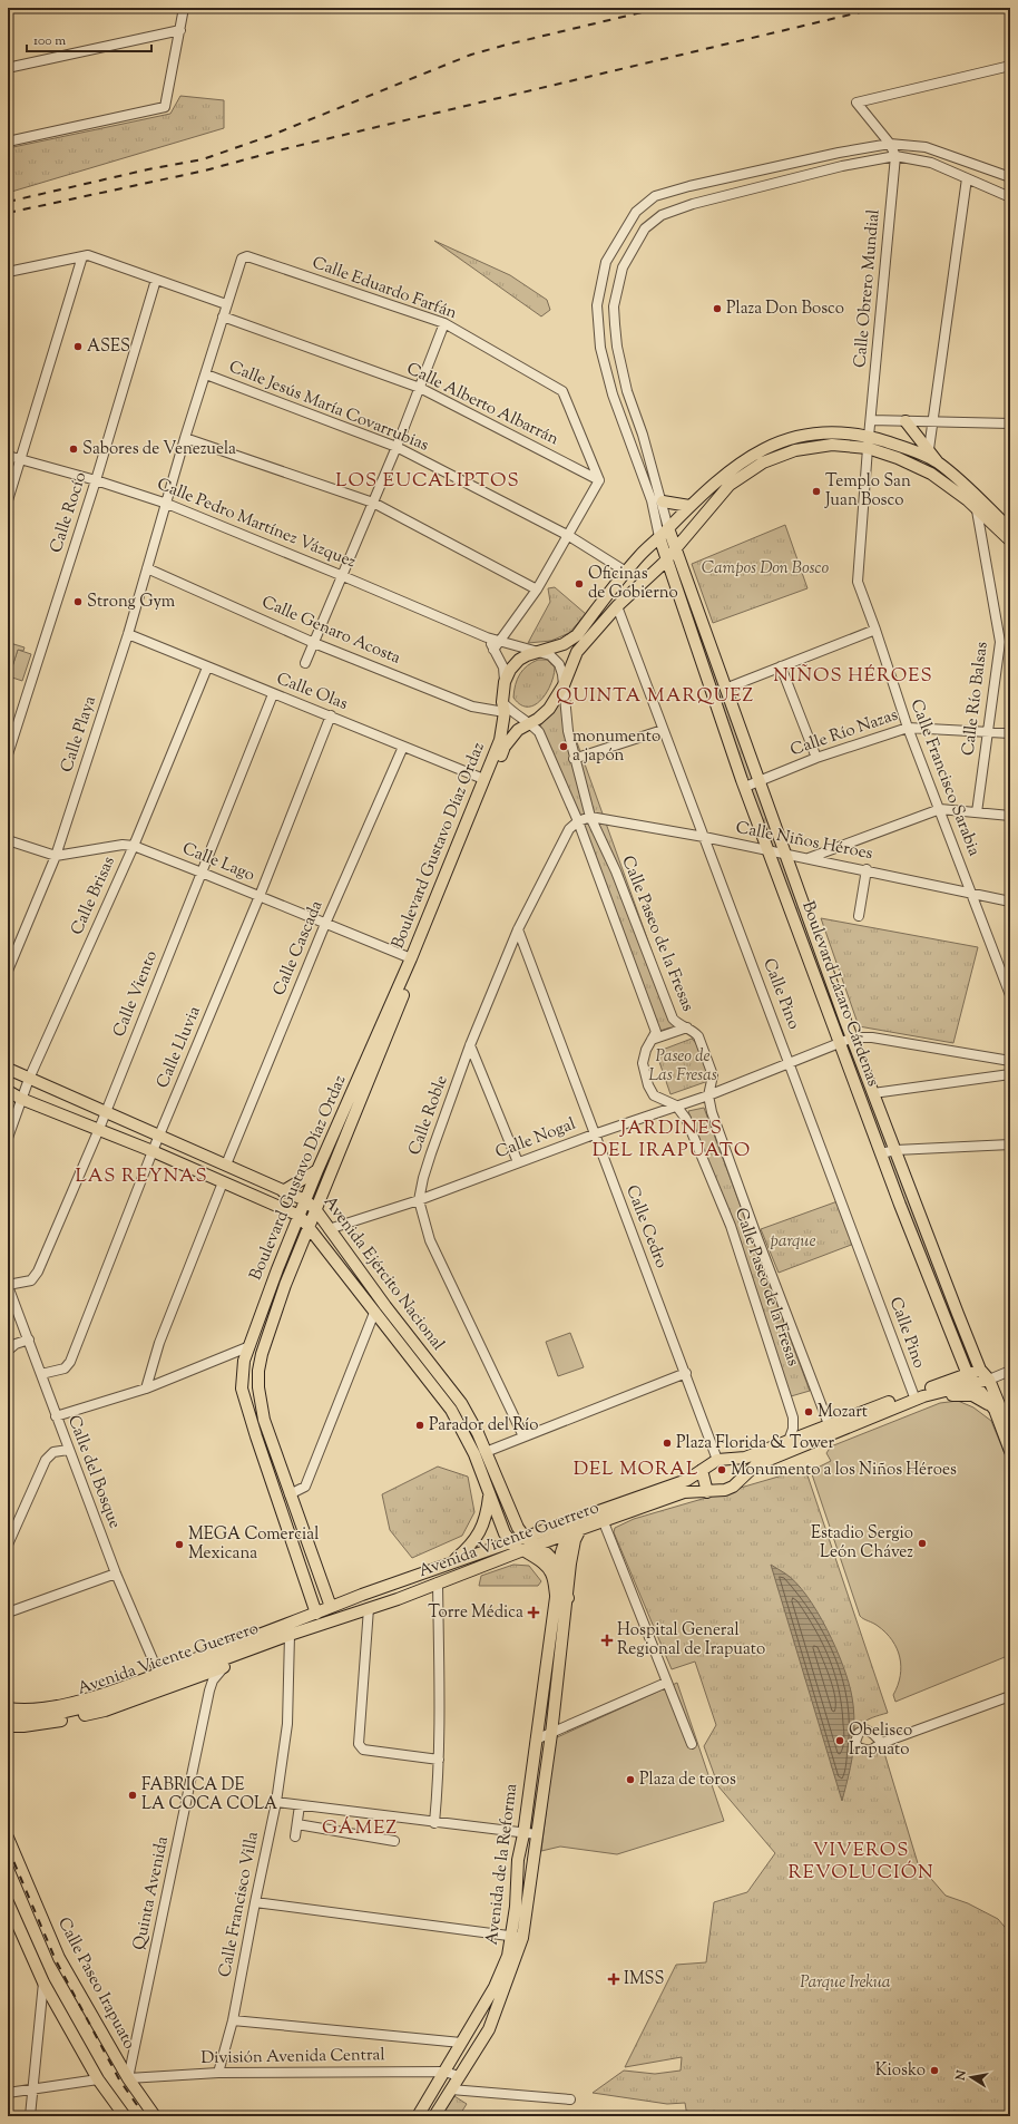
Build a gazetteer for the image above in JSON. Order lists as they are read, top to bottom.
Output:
{
  "streets": {
    "main road": [
      "Boulevard Gustavo Díaz Ordaz",
      "Boulevard Lázaro Cárdenas",
      "Avenida Ejército Nacional",
      "Avenida Vicente Guerrero",
      "Avenida de la Reforma",
      "Calle Paseo Irapuato"
    ],
    "street": [
      "Calle Eduardo Farfán",
      "Calle Obrero Mundial",
      "Calle Alberto Albarrán",
      "Calle Jesús María Covarrubias",
      "Calle Rocío",
      "Calle Pedro Martínez Vázquez",
      "Calle Genaro Acosta",
      "Calle Olas",
      "Calle Río Balsas",
      "Calle Río Nazas",
      "Calle Playa",
      "Calle Francisco Sarabia",
      "Calle Niños Héroes",
      "Calle Lago",
      "Calle Brisas",
      "Calle Paseo de la Fresas",
      "Calle Cascada",
      "Calle Viento",
      "Calle Pino",
      "Calle Lluvia",
      "Calle Roble",
      "Calle Nogal",
      "Calle Cedro",
      "Calle del Bosque",
      "Quinta Avenida",
      "Calle Francisco Villa",
      "División Avenida Central"
    ]
  },
  "crossings": [
    ["Calle Eduardo Farfán", "Calle Alberto Albarrán"],
    ["Calle Eduardo Farfán", "Calle Playa"],
    ["Calle Obrero Mundial", "Calle Francisco Sarabia"],
    ["Calle Obrero Mundial", "Boulevard Gustavo Díaz Ordaz"],
    ["Calle Alberto Albarrán", "Calle Playa"],
    ["Calle Jesús María Covarrubias", "Calle Playa"],
    ["Calle Jesús María Covarrubias", "Boulevard Gustavo Díaz Ordaz"],
    ["Calle Rocío", "Calle Pedro Martínez Vázquez"],
    ["Calle Pedro Martínez Vázquez", "Calle Genaro Acosta"],
    ["Calle Pedro Martínez Vázquez", "Calle Playa"],
    ["Calle Pedro Martínez Vázquez", "Boulevard Gustavo Díaz Ordaz"],
    ["Calle Pedro Martínez Vázquez", "Calle Paseo de la Fresas"],
    ["Calle Genaro Acosta", "Calle Playa"],
    ["Calle Genaro Acosta", "Boulevard Gustavo Díaz Ordaz"],
    ["Calle Genaro Acosta", "Calle Paseo de la Fresas"],
    ["Calle Olas", "Calle Playa"],
    ["Calle Olas", "Boulevard Gustavo Díaz Ordaz"],
    ["Calle Olas", "Calle Brisas"],
    ["Calle Olas", "Calle Cascada"],
    ["Calle Olas", "Calle Viento"],
    ["Calle Olas", "Calle Lluvia"],
    ["Calle Río Balsas", "Calle Río Nazas"],
    ["Calle Río Balsas", "Boulevard Gustavo Díaz Ordaz"],
    ["Calle Río Nazas", "Calle Francisco Sarabia"],
    ["Calle Río Nazas", "Boulevard Lázaro Cárdenas"],
    ["Calle Playa", "Calle Lago"],
    ["Calle Francisco Sarabia", "Calle Niños Héroes"],
    ["Calle Francisco Sarabia", "Boulevard Gustavo Díaz Ordaz"],
    ["Calle Niños Héroes", "Calle Paseo de la Fresas"],
    ["Calle Niños Héroes", "Calle Pino"],
    ["Calle Niños Héroes", "Boulevard Lázaro Cárdenas"],
    ["Boulevard Gustavo Díaz Ordaz", "Calle Lago"],
    ["Boulevard Gustavo Díaz Ordaz", "Calle Paseo de la Fresas"],
    ["Boulevard Gustavo Díaz Ordaz", "Calle Pino"],
    ["Boulevard Gustavo Díaz Ordaz", "Boulevard Lázaro Cárdenas"],
    ["Boulevard Gustavo Díaz Ordaz", "Avenida Ejército Nacional"],
    ["Boulevard Gustavo Díaz Ordaz", "Avenida Vicente Guerrero"],
    ["Calle Lago", "Calle Brisas"],
    ["Calle Lago", "Calle Cascada"],
    ["Calle Lago", "Calle Viento"],
    ["Calle Lago", "Calle Lluvia"],
    ["Calle Brisas", "Avenida Ejército Nacional"],
    ["Calle Paseo de la Fresas", "Calle Roble"],
    ["Calle Paseo de la Fresas", "Calle Nogal"],
    ["Calle Paseo de la Fresas", "Avenida Vicente Guerrero"],
    ["Calle Cascada", "Avenida Ejército Nacional"],
    ["Calle Viento", "Avenida Ejército Nacional"],
    ["Calle Viento", "Calle del Bosque"],
    ["Calle Pino", "Calle Nogal"],
    ["Calle Pino", "Avenida Vicente Guerrero"],
    ["Boulevard Lázaro Cárdenas", "Calle Nogal"],
    ["Boulevard Lázaro Cárdenas", "Avenida Vicente Guerrero"],
    ["Calle Lluvia", "Avenida Ejército Nacional"],
    ["Calle Lluvia", "Calle del Bosque"],
    ["Calle Roble", "Calle Nogal"],
    ["Calle Roble", "Calle Cedro"],
    ["Calle Nogal", "Calle Cedro"],
    ["Calle Nogal", "Avenida Ejército Nacional"],
    ["Calle Cedro", "Avenida Vicente Guerrero"],
    ["Avenida Ejército Nacional", "Avenida Vicente Guerrero"],
    ["Avenida Ejército Nacional", "Avenida de la Reforma"],
    ["Avenida Vicente Guerrero", "Avenida de la Reforma"],
    ["Avenida Vicente Guerrero", "Calle Francisco Villa"],
    ["Avenida de la Reforma", "División Avenida Central"],
    ["Quinta Avenida", "Calle Paseo Irapuato"],
    ["Quinta Avenida", "División Avenida Central"],
    ["Calle Francisco Villa", "División Avenida Central"],
    ["Calle Paseo Irapuato", "División Avenida Central"]
  ],
  "districts": [
    "LOS EUCALIPTOS",
    "NIÑOS HÉROES",
    "QUINTA MARQUEZ",
    "JARDINES DEL IRAPUATO",
    "LAS REYNAS",
    "DEL MORAL",
    "GÁMEZ",
    "VIVEROS REVOLUCIÓN"
  ],
  "parks": [
    "Campos Don Bosco",
    "Paseo de Las Fresas",
    "parque",
    "Parque Irekua"
  ],
  "places": {
    "other": [
      "Plaza Don Bosco",
      "ASES",
      "Sabores de Venezuela",
      "Templo San Juan Bosco",
      "Oficinas de Gobierno",
      "Strong Gym",
      "monumento a japón",
      "Mozart",
      "Parador del Río",
      "Plaza Florida & Tower",
      "Monumento a los Niños Héroes",
      "Estadio Sergio León Chávez",
      "MEGA Comercial Mexicana",
      "Obelisco Irapuato",
      "Plaza de toros",
      "FABRICA DE LA COCA COLA",
      "Kiosko"
    ],
    "health": ["Torre Médica", "Hospital General Regional de Irapuato", "IMSS"]
  },
  "scale_bar": "100 m",
  "north": "left"
}
